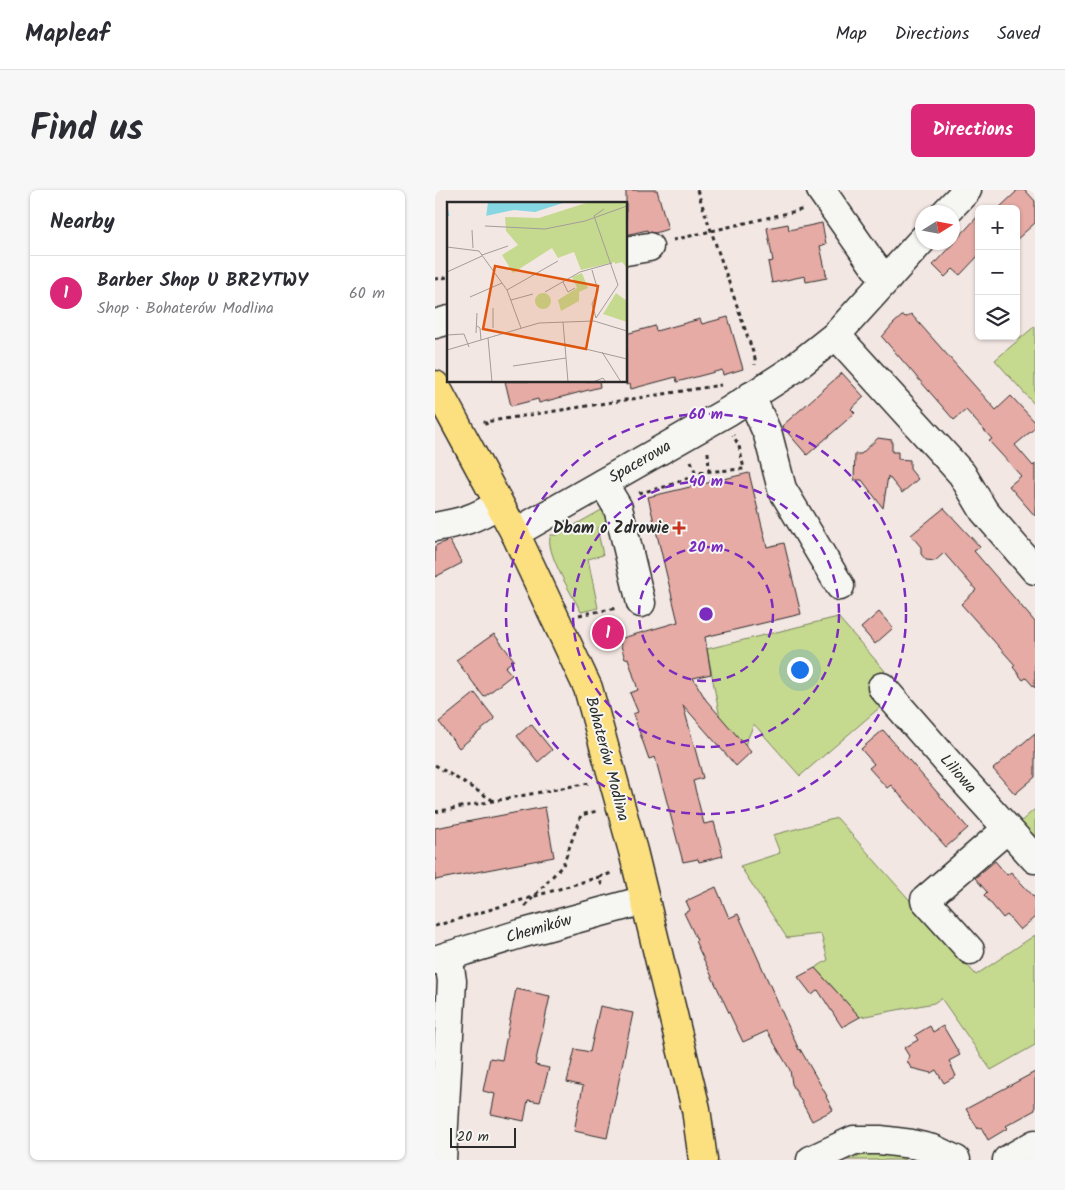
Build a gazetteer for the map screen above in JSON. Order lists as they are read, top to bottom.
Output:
{
  "streets": {
    "main road": ["Bohaterów Modlina"],
    "street": ["Spacerowa", "Liliowa", "Chemików"]
  },
  "crossings": [
    ["Spacerowa", "Bohaterów Modlina"],
    ["Bohaterów Modlina", "Chemików"]
  ],
  "places": {
    "health": ["Dbam o Zdrowie"]
  },
  "scale_bar": "20 m",
  "north": "right",
  "page": {
    "header": "Mapleaf",
    "nav": ["Map", "Directions", "Saved"],
    "title": "Find us",
    "buttons": "Directions",
    "heading": "Nearby",
    "map_buttons": ["+", "−"],
    "list": [
      {
        "mark": "1",
        "name": "Barber Shop U BRZYTWY",
        "note": "Shop · Bohaterów Modlina",
        "value": "60 m"
      }
    ],
    "pins": "1",
    "scale": "20 m"
  },
  "rings": ["60 m", "40 m", "20 m"]
}
